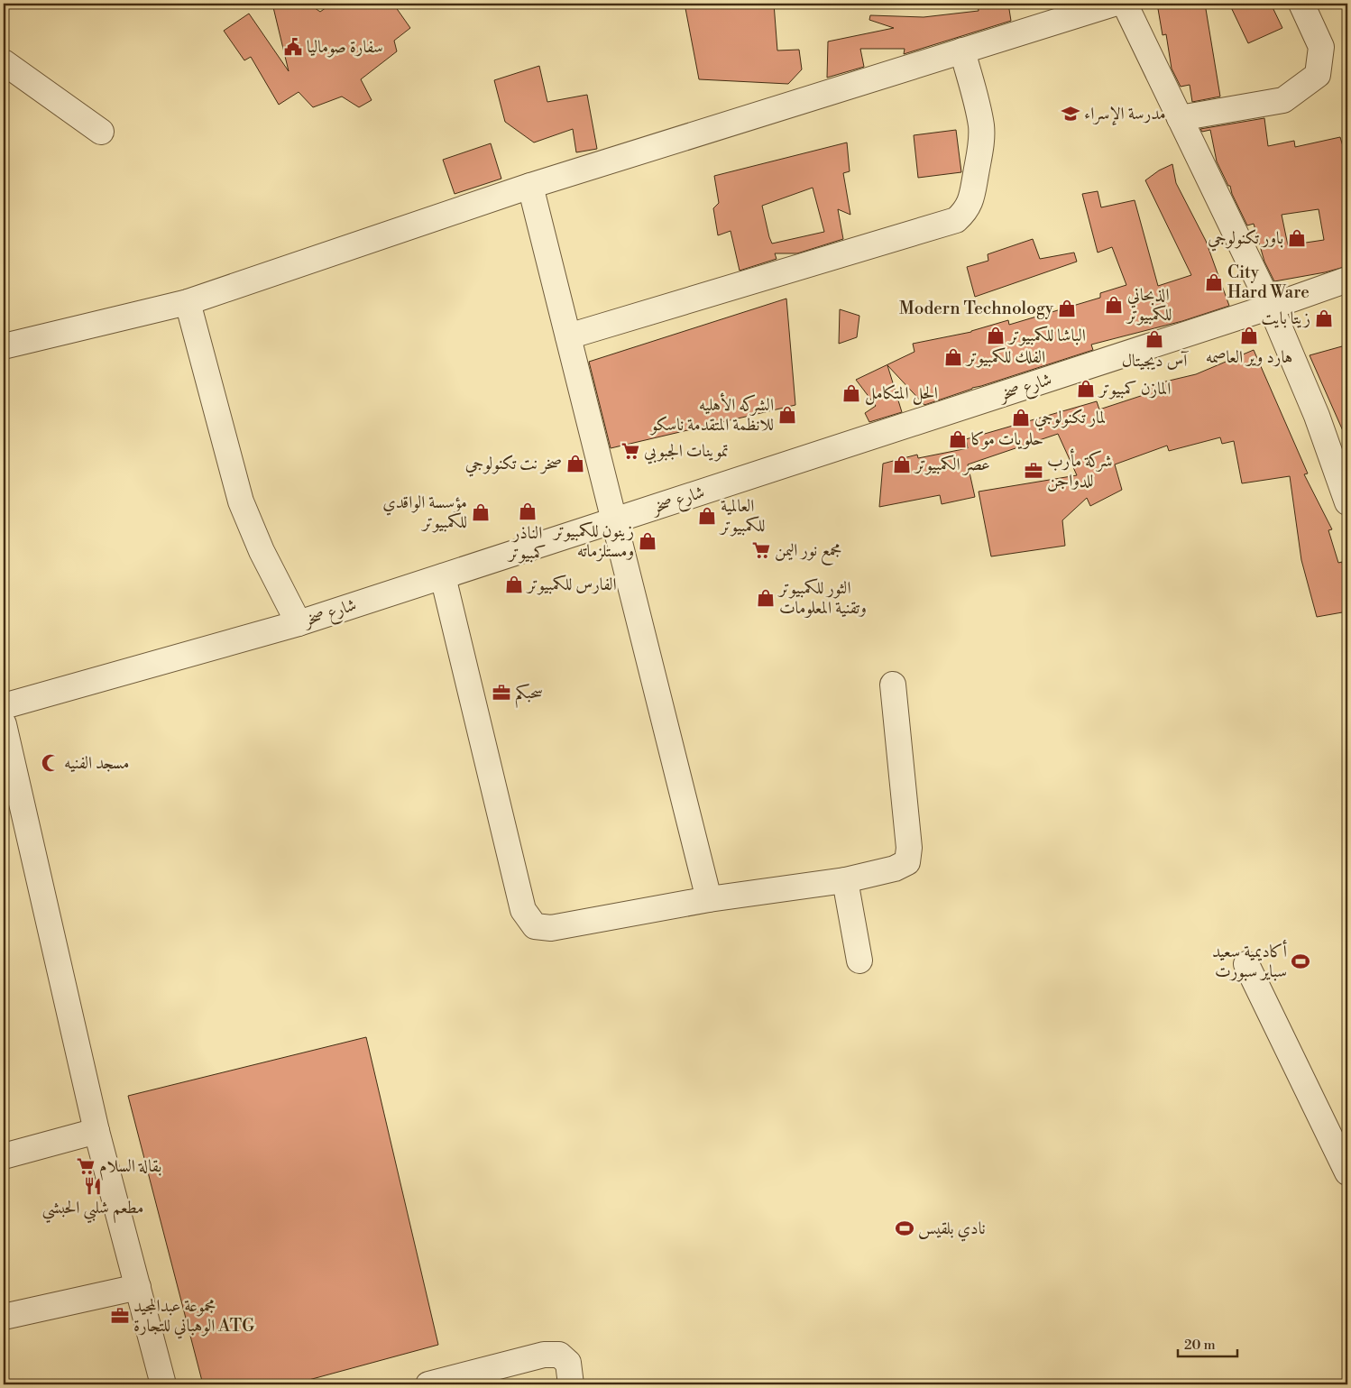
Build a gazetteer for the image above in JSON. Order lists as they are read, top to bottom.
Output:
{
  "streets": {
    "street": ["شارع صخر"]
  },
  "places": {
    "public building": ["سفارة صوماليا"],
    "school or university": ["مدرسة الإسراء"],
    "shop": [
      "باور تكنولوجي",
      "City Hard Ware",
      "الذبحاني للكمبيوتر",
      "Modern Technology",
      "زيتا بايت",
      "الباشا للكمبيوتر",
      "هارد وير العاصمه",
      "آس ديجيتال",
      "الفلك للكمبيوتر",
      "المازن كمبيوتر",
      "الحل المتكامل",
      "الشركه الأهليه للانظمة المتقدمة ناسكو",
      "لمار تكنولوجي",
      "حلويات موكا",
      "صخر نت تكنولوجي",
      "عصر الكمبيوتر",
      "الناذر كمبيوتر",
      "مؤسسة الواقدي للكمبيوتر",
      "العالمية للكمبيوتر",
      "زينون للكمبيوتر ومستلزماته",
      "الفارس للكمبيوتر",
      "الثور للكمبيوتر وتقنية المعلومات"
    ],
    "supermarket": ["تموينات الجبوبي", "مجمع نور اليمن", "بقالة السلام"],
    "office": ["شركة مأرب للدواجن", "سحبكم", "مجموعة عبدالمجيد الوهباني للتجارة ATG"],
    "mosque": ["مسجد الفنيه"],
    "sports": ["أكاديمية سعيد سباير سبورت", "نادي بلقيس"],
    "restaurant": ["مطعم شلبي الحبشي"]
  },
  "scale_bar": "20 m"
}
